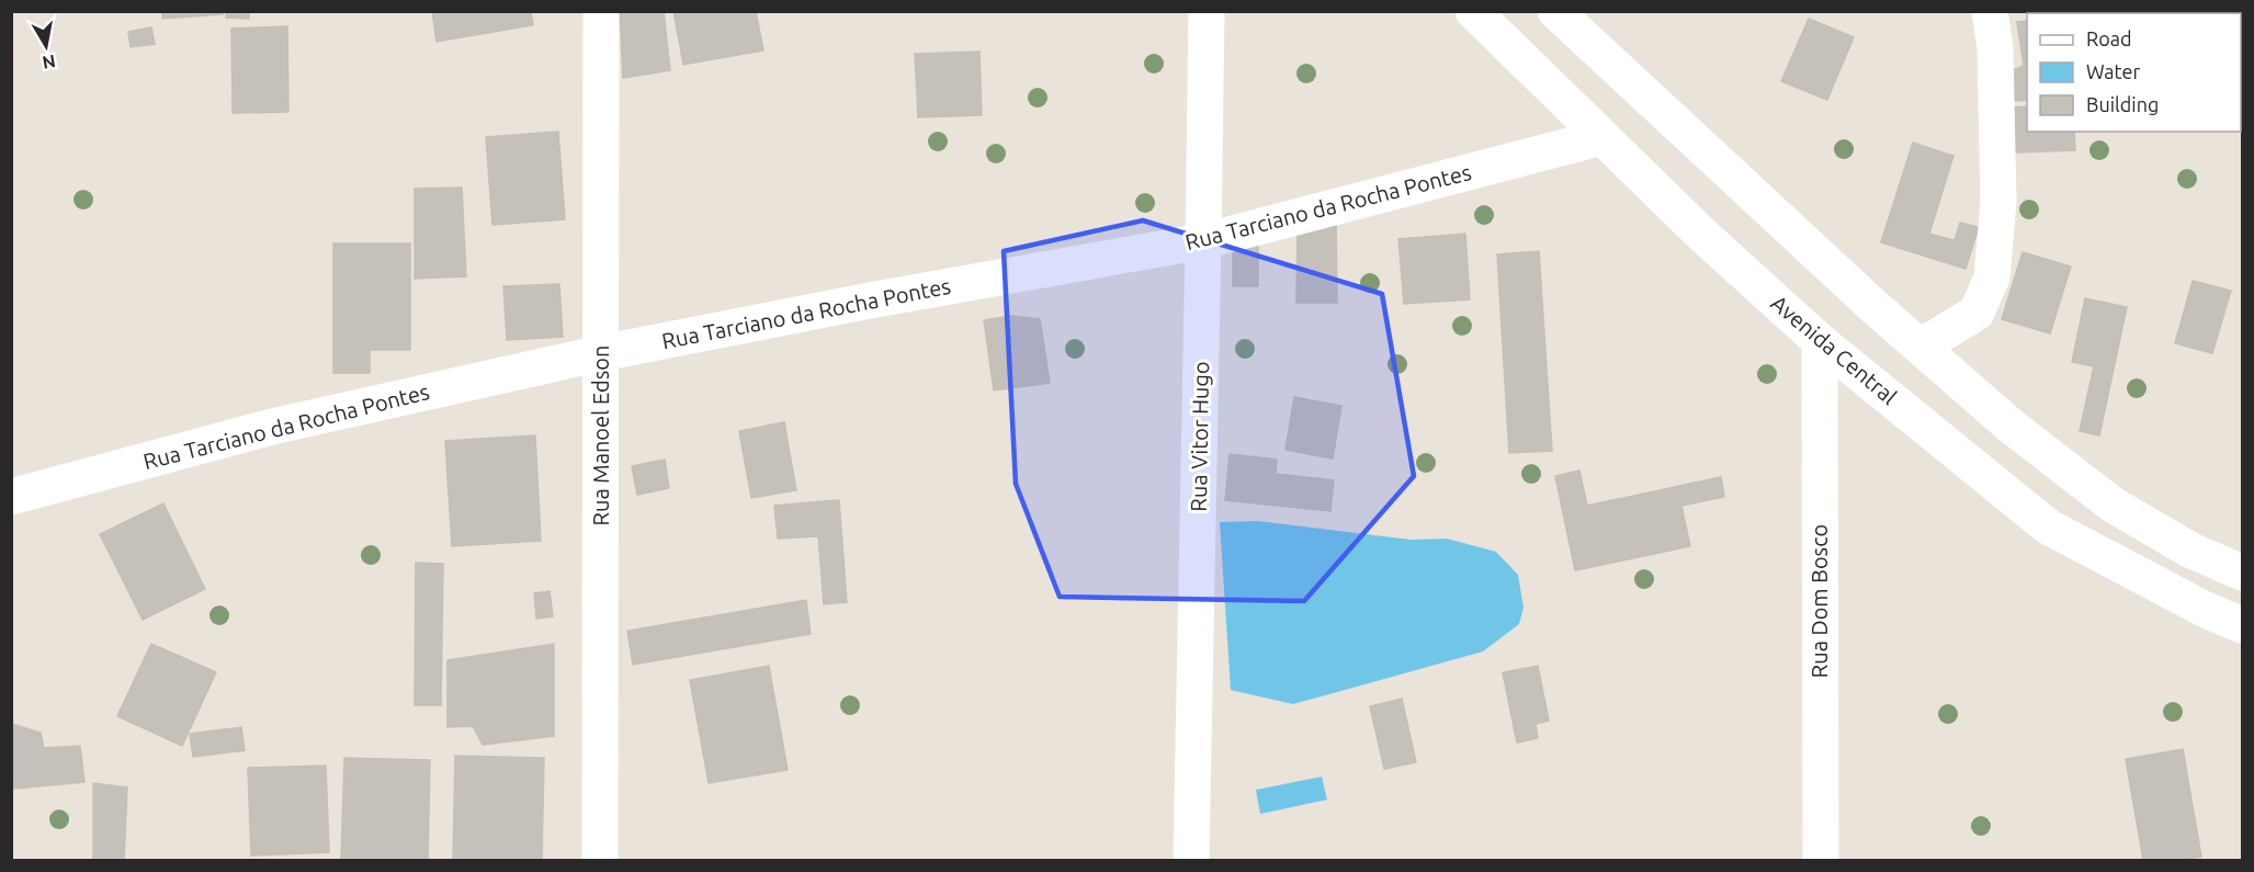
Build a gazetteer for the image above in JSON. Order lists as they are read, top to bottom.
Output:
{
  "streets": {
    "street": [
      "Rua Tarciano da Rocha Pontes",
      "Avenida Central",
      "Rua Manoel Edson",
      "Rua Vitor Hugo",
      "Rua Dom Bosco"
    ]
  },
  "crossings": [
    ["Rua Tarciano da Rocha Pontes", "Avenida Central"],
    ["Rua Tarciano da Rocha Pontes", "Rua Manoel Edson"],
    ["Rua Tarciano da Rocha Pontes", "Rua Vitor Hugo"],
    ["Avenida Central", "Rua Dom Bosco"]
  ],
  "legend": ["Road", "Water", "Building"],
  "north": "bottom"
}
